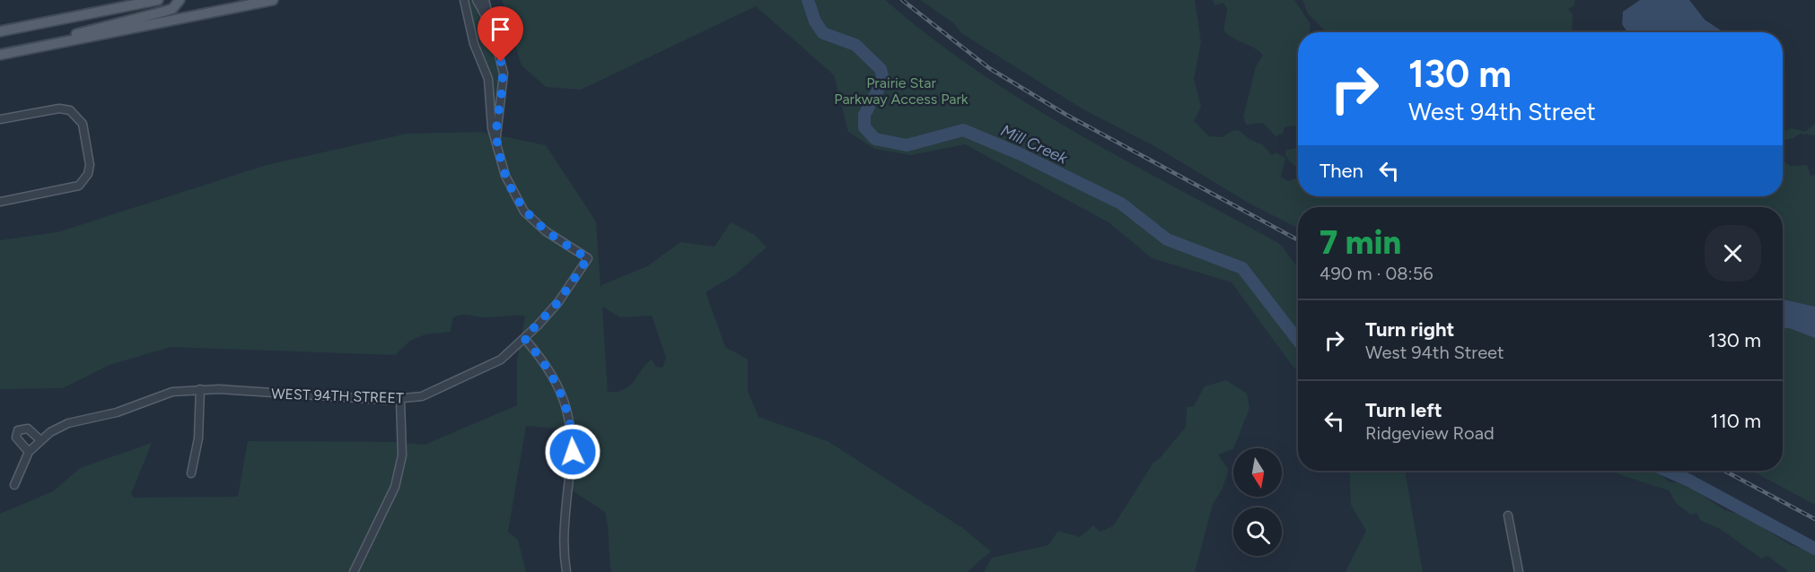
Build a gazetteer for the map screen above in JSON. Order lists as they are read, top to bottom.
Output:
{
  "streets": {
    "street": ["WEST 94TH STREET"]
  },
  "water": ["Mill Creek"],
  "parks": ["Prairie Star Parkway Access Park"],
  "north": "bottom",
  "page": {
    "turn": ["130 m", "West 94th Street"],
    "then": "Then",
    "heading": ["7 min", "490 m · 08:56"],
    "list": [
      {
        "name": "Turn right",
        "note": "West 94th Street",
        "value": "130 m"
      },
      {
        "name": "Turn left",
        "note": "Ridgeview Road",
        "value": "110 m"
      }
    ]
  }
}
